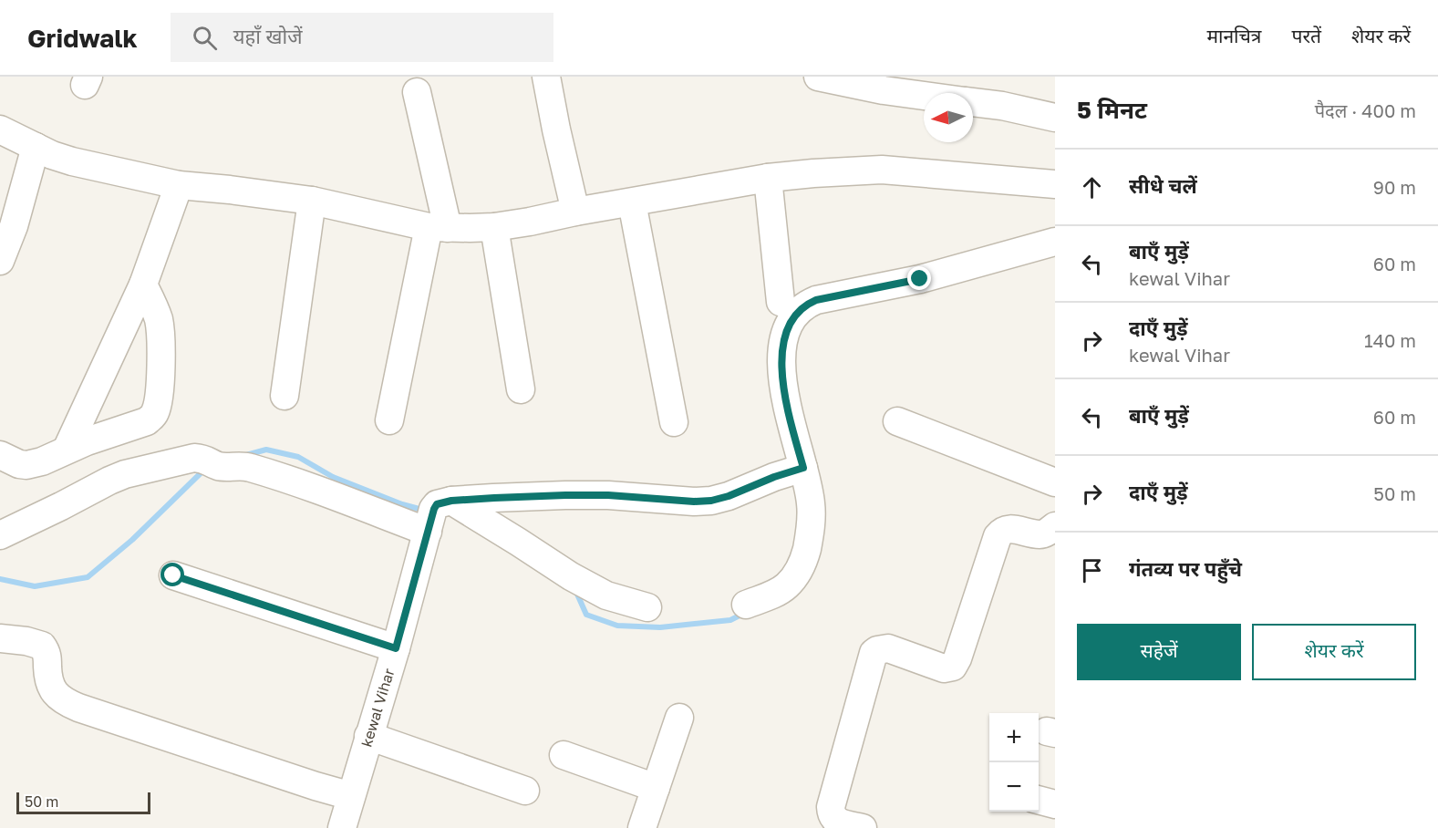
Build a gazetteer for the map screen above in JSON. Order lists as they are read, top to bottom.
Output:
{
  "streets": {
    "street": ["kewal Vihar"]
  },
  "scale_bar": "50 m",
  "north": "left",
  "page": {
    "header": "Gridwalk",
    "search": "यहाँ खोजें",
    "nav": ["मानचित्र", "परतें", "शेयर करें"],
    "heading": ["5 मिनट", "पैदल · 400 m"],
    "list": [
      ["सीधे चलें", "90 m"],
      ["बाएँ मुड़ें", "kewal Vihar", "60 m"],
      ["दाएँ मुड़ें", "kewal Vihar", "140 m"],
      ["बाएँ मुड़ें", "60 m"],
      ["दाएँ मुड़ें", "50 m"],
      "गंतव्य पर पहुँचे"
    ],
    "buttons": ["सहेजें", "शेयर करें"],
    "map_buttons": ["+", "−"],
    "scale": "50 m"
  }
}
